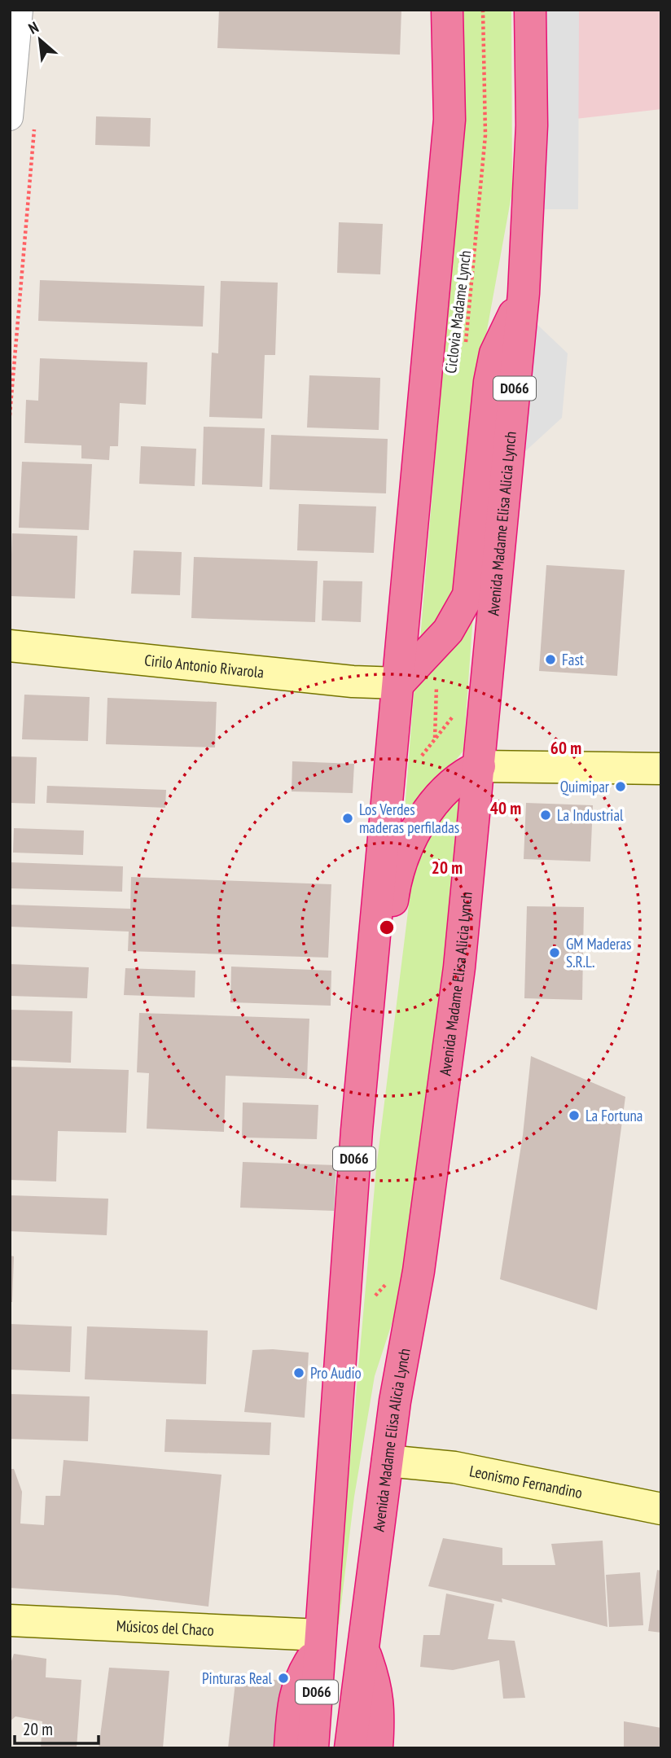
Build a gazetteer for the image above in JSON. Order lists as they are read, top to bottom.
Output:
{
  "streets": {
    "highway": ["D066", "Avenida Madame Elisa Alicia Lynch"],
    "street": ["Cirilo Antonio Rivarola", "Leonismo Fernandino", "Músicos del Chaco"],
    "path": ["Ciclovia Madame Lynch"]
  },
  "crossings": [
    ["D066", "Cirilo Antonio Rivarola"],
    ["D066", "Músicos del Chaco"],
    ["Avenida Madame Elisa Alicia Lynch", "Leonismo Fernandino"]
  ],
  "places": [
    "Fast",
    "Quimipar",
    "La Industrial",
    "Los Verdes maderas perfiladas",
    "GM Maderas S.R.L.",
    "La Fortuna",
    "Pro Audio",
    "Pinturas Real"
  ],
  "scale_bar": "20 m",
  "north": "top left",
  "rings": ["60 m", "40 m", "20 m"]
}
